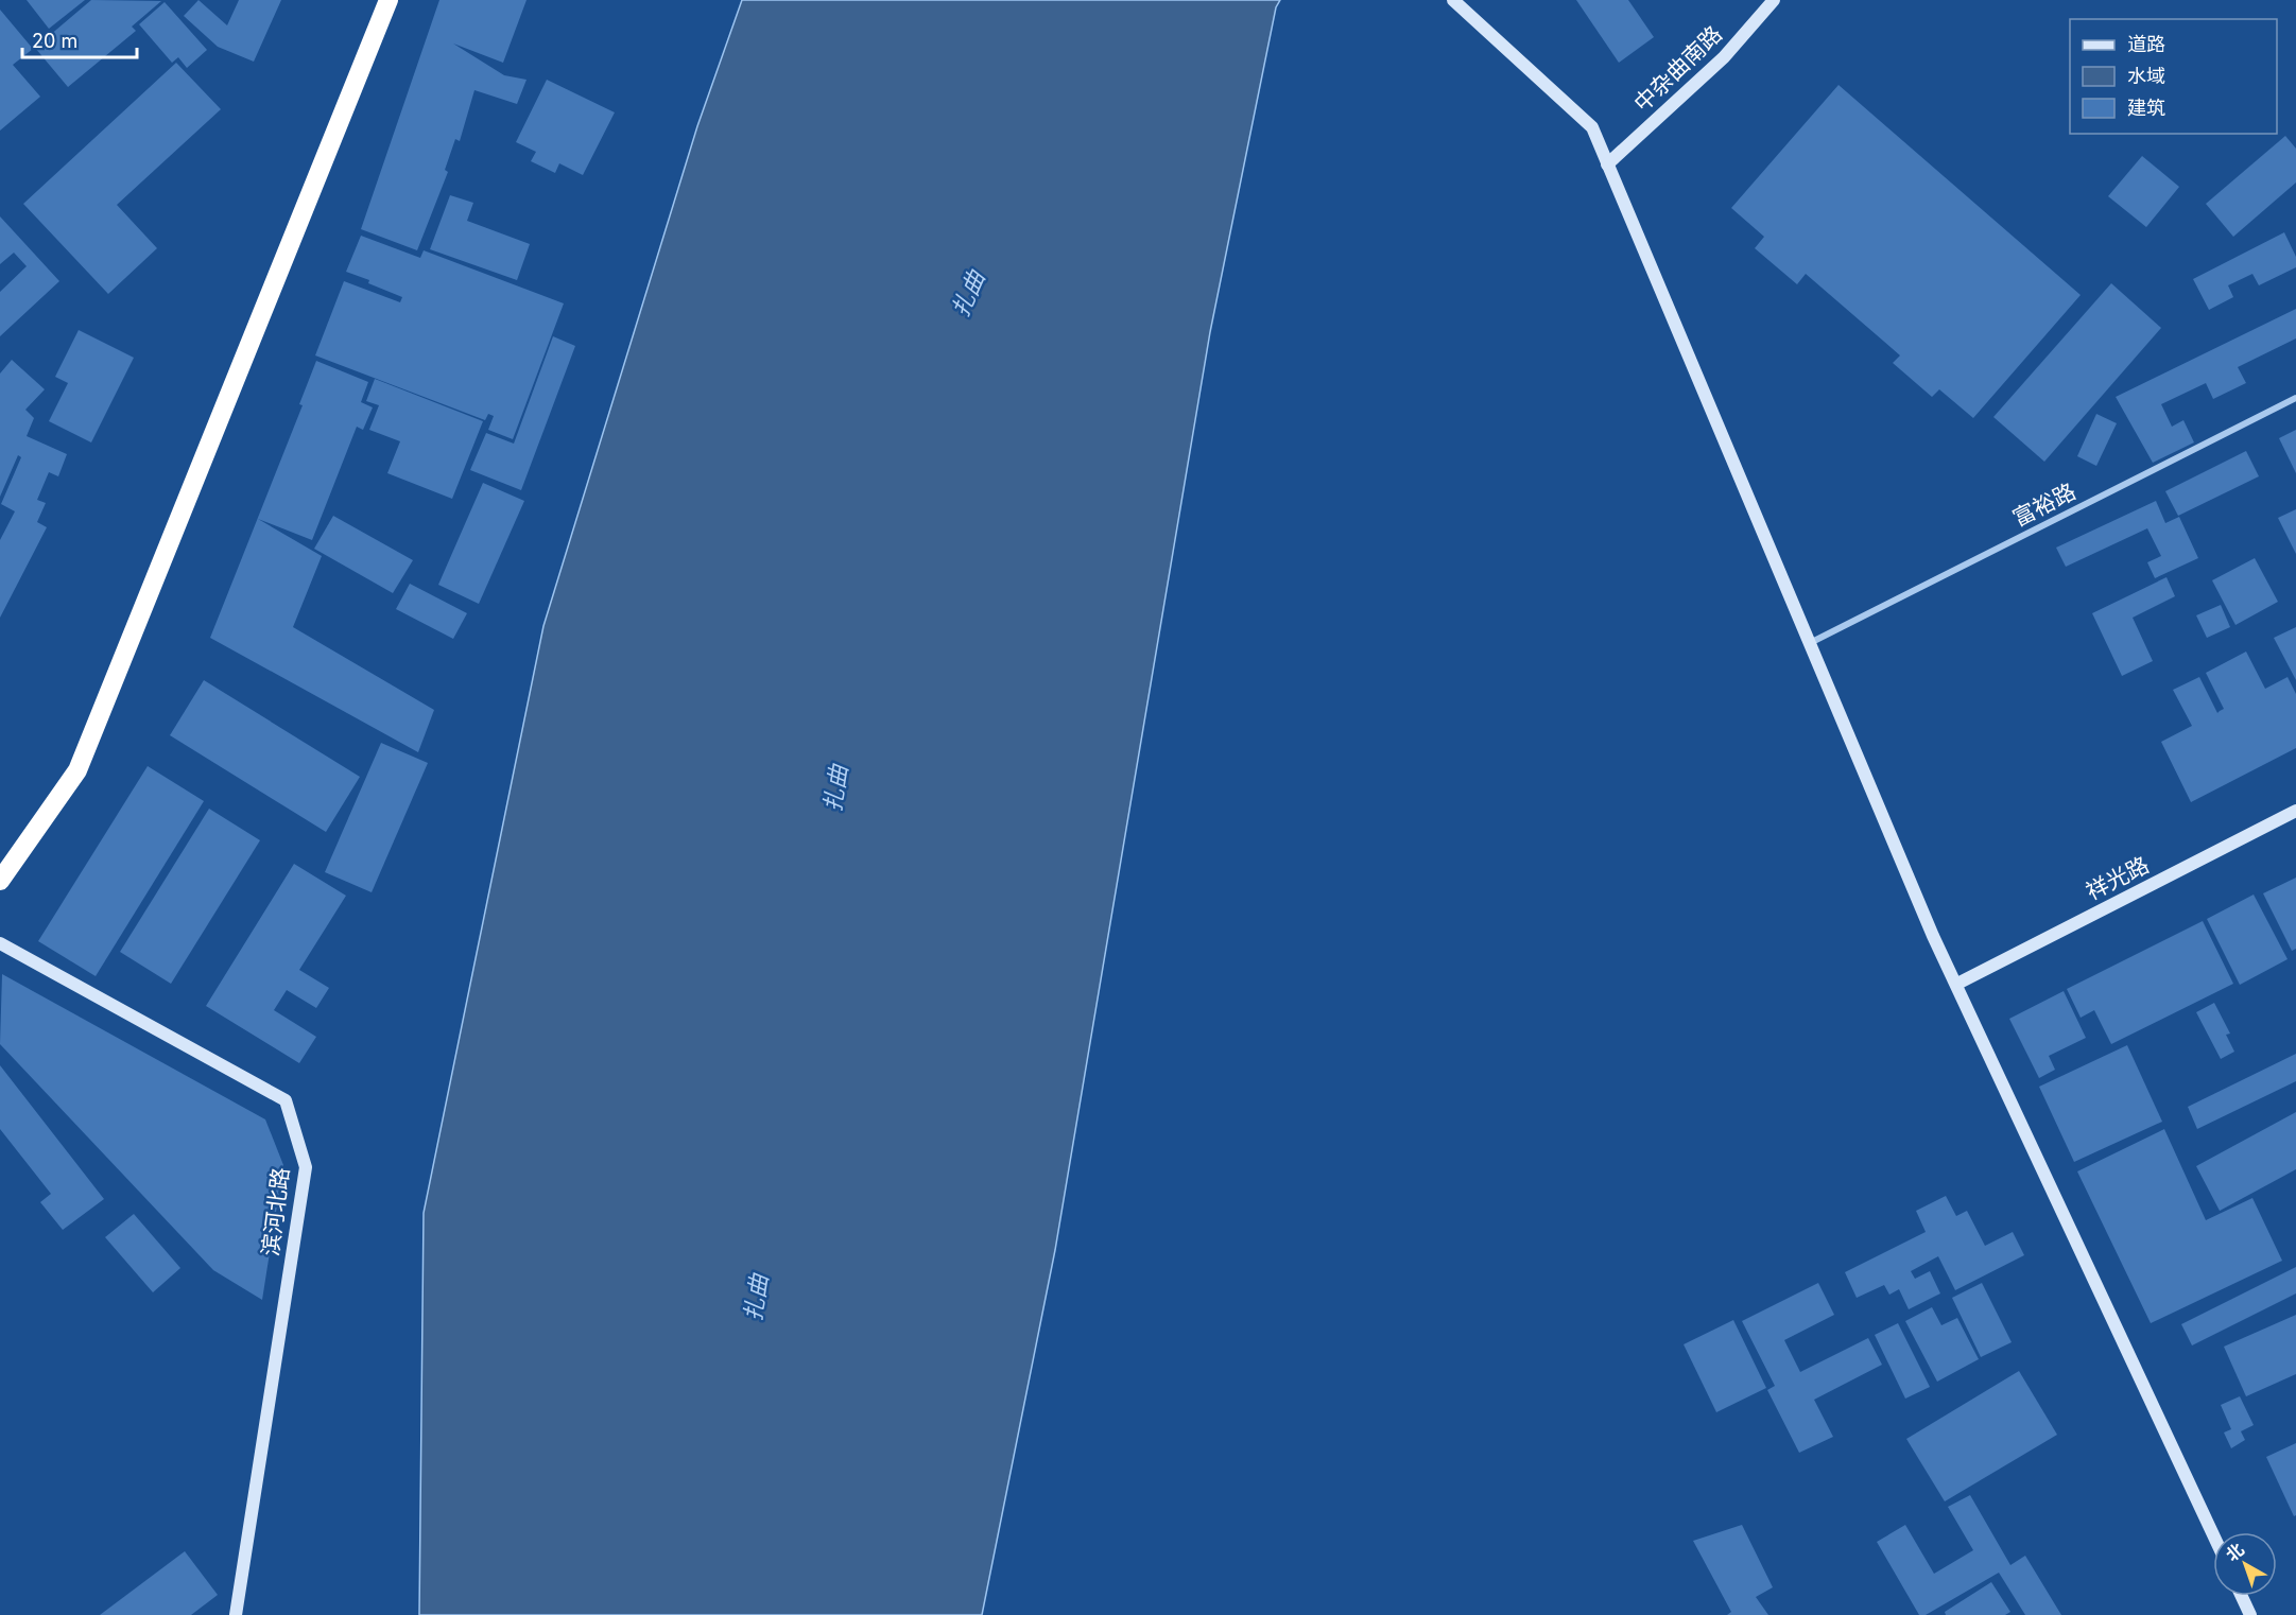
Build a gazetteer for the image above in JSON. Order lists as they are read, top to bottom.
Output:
{
  "streets": {
    "street": [
      "中杂曲南路",
      "富裕路",
      "祥光路",
      "滨河北路"
    ]
  },
  "water": ["扎曲"],
  "legend": ["道路", "水域", "建筑"],
  "scale_bar": "20 m",
  "north": "top left"
}
